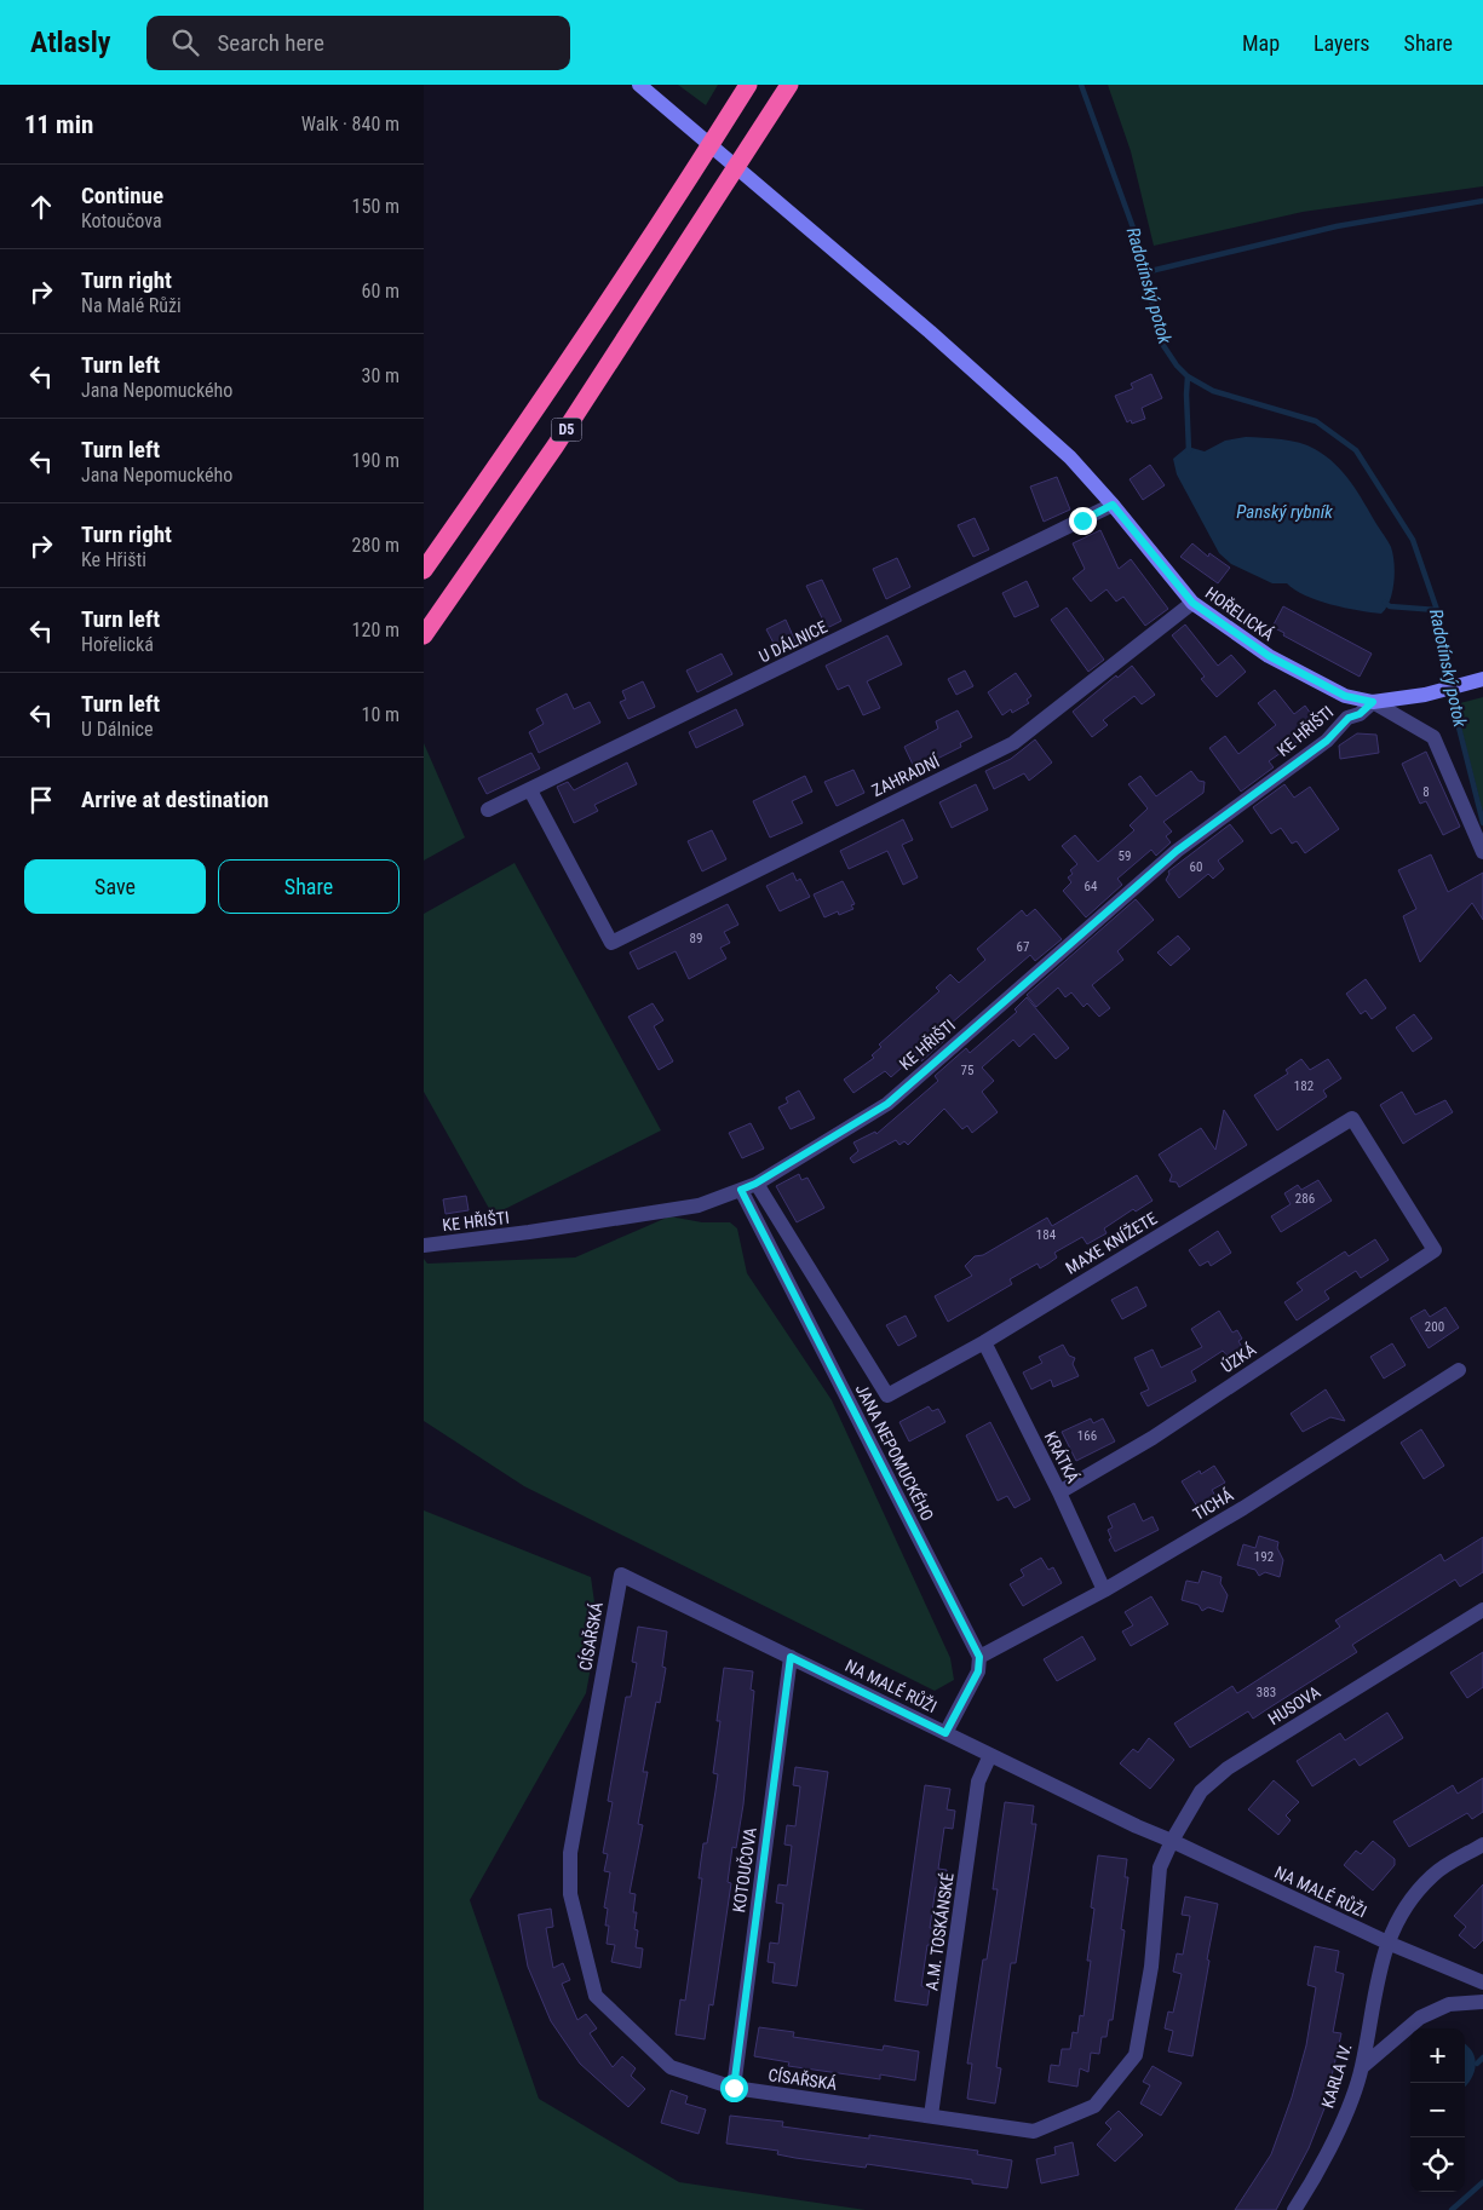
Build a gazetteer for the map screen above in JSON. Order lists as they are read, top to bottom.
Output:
{
  "streets": {
    "highway": ["D5"],
    "main road": ["HOŘELICKÁ"],
    "street": [
      "U DÁLNICE",
      "KE HŘIŠTI",
      "ZAHRADNÍ",
      "MAXE KNÍŽETE",
      "ÚZKÁ",
      "JANA NEPOMUCKÉHO",
      "KRÁTKÁ",
      "TICHÁ",
      "CÍSAŘSKÁ",
      "NA MALÉ RŮŽI",
      "HUSOVA",
      "KOTOUČOVA",
      "A.M. TOSKÁNSKÉ",
      "KARLA IV."
    ]
  },
  "crossings": [
    ["HOŘELICKÁ", "U DÁLNICE"],
    ["HOŘELICKÁ", "KE HŘIŠTI"],
    ["HOŘELICKÁ", "ZAHRADNÍ"],
    ["U DÁLNICE", "ZAHRADNÍ"],
    ["KE HŘIŠTI", "JANA NEPOMUCKÉHO"],
    ["MAXE KNÍŽETE", "ÚZKÁ"],
    ["MAXE KNÍŽETE", "JANA NEPOMUCKÉHO"],
    ["MAXE KNÍŽETE", "KRÁTKÁ"],
    ["ÚZKÁ", "KRÁTKÁ"],
    ["JANA NEPOMUCKÉHO", "TICHÁ"],
    ["KRÁTKÁ", "TICHÁ"],
    ["CÍSAŘSKÁ", "NA MALÉ RŮŽI"],
    ["CÍSAŘSKÁ", "HUSOVA"],
    ["CÍSAŘSKÁ", "KOTOUČOVA"],
    ["CÍSAŘSKÁ", "A.M. TOSKÁNSKÉ"],
    ["NA MALÉ RŮŽI", "HUSOVA"],
    ["NA MALÉ RŮŽI", "KOTOUČOVA"],
    ["NA MALÉ RŮŽI", "A.M. TOSKÁNSKÉ"],
    ["NA MALÉ RŮŽI", "KARLA IV."]
  ],
  "water": ["Radotínský potok", "Panský rybník"],
  "house_numbers": [
    "8",
    "59",
    "60",
    "64",
    "89",
    "67",
    "75",
    "182",
    "286",
    "184",
    "200",
    "166",
    "192",
    "383"
  ],
  "page": {
    "header": "Atlasly",
    "search": "Search here",
    "nav": ["Map", "Layers", "Share"],
    "heading": ["11 min", "Walk · 840 m"],
    "list": [
      ["Continue", "Kotoučova", "150 m"],
      ["Turn right", "Na Malé Růži", "60 m"],
      ["Turn left", "Jana Nepomuckého", "30 m"],
      ["Turn left", "Jana Nepomuckého", "190 m"],
      ["Turn right", "Ke Hřišti", "280 m"],
      ["Turn left", "Hořelická", "120 m"],
      ["Turn left", "U Dálnice", "10 m"],
      "Arrive at destination"
    ],
    "buttons": ["Save", "Share"],
    "map_buttons": ["+", "−"]
  }
}
